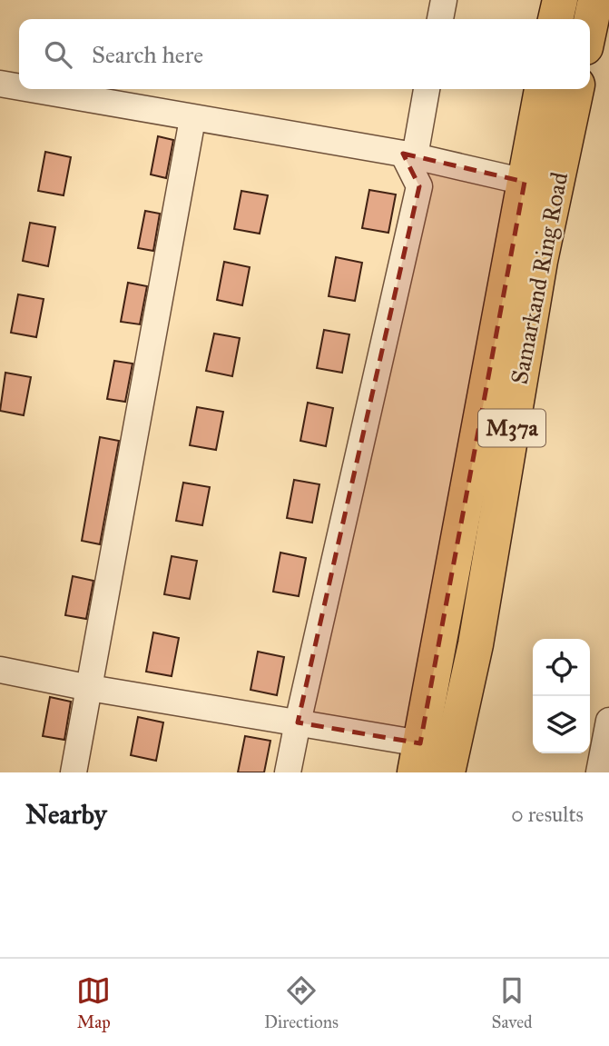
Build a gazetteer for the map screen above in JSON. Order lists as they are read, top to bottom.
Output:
{
  "streets": {
    "highway": ["Samarkand Ring Road", "M37a"]
  },
  "page": {
    "search": "Search here",
    "heading": ["Nearby", "0 results"],
    "nav": ["Map", "Directions", "Saved"]
  }
}
